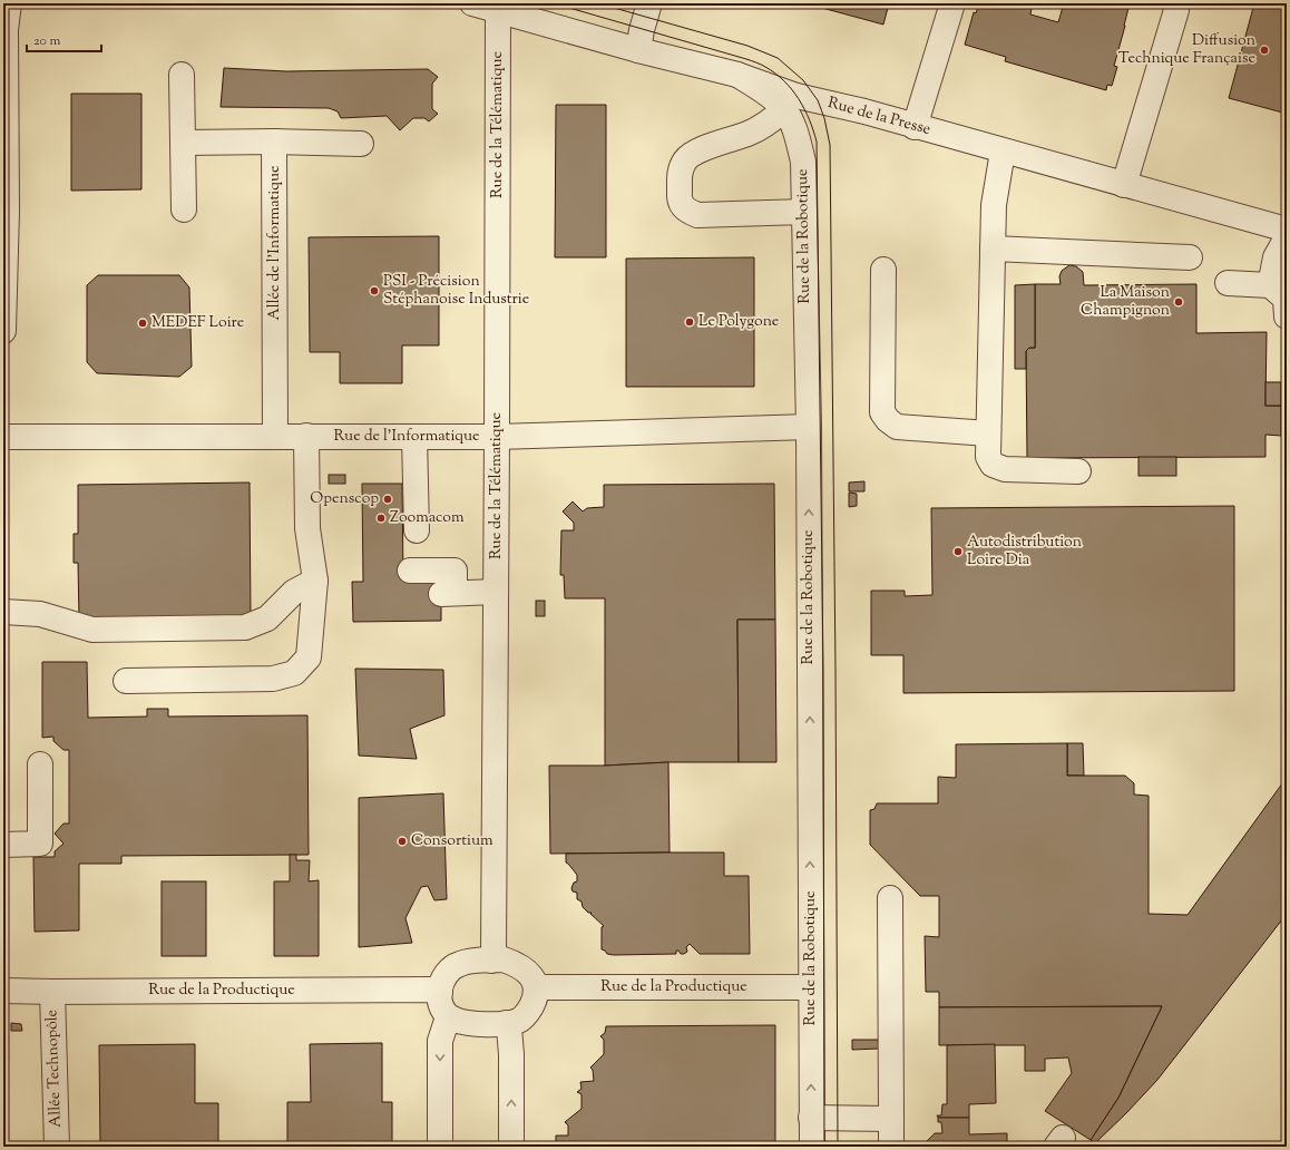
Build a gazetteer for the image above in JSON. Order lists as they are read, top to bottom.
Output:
{
  "streets": {
    "street": [
      "Rue de la Presse",
      "Rue de la Télématique",
      "Rue de la Robotique",
      "Allée de l'Informatique",
      "Rue de l'Informatique",
      "Rue de la Productique",
      "Allée Technopôle"
    ]
  },
  "crossings": [
    ["Rue de la Presse", "Rue de la Télématique"],
    ["Rue de la Presse", "Rue de la Robotique"],
    ["Rue de la Télématique", "Rue de l'Informatique"],
    ["Rue de la Télématique", "Rue de la Productique"],
    ["Rue de la Robotique", "Rue de l'Informatique"],
    ["Rue de la Robotique", "Rue de la Productique"],
    ["Allée de l'Informatique", "Rue de l'Informatique"],
    ["Rue de la Productique", "Allée Technopôle"]
  ],
  "places": [
    "Diffusion Technique Française",
    "PSI - Précision Stéphanoise Industrie",
    "La Maison Champignon",
    "Le Polygone",
    "MEDEF Loire",
    "Openscop",
    "Zoomacom",
    "Autodistribution Loire Dia",
    "Consortium"
  ],
  "scale_bar": "20 m"
}
